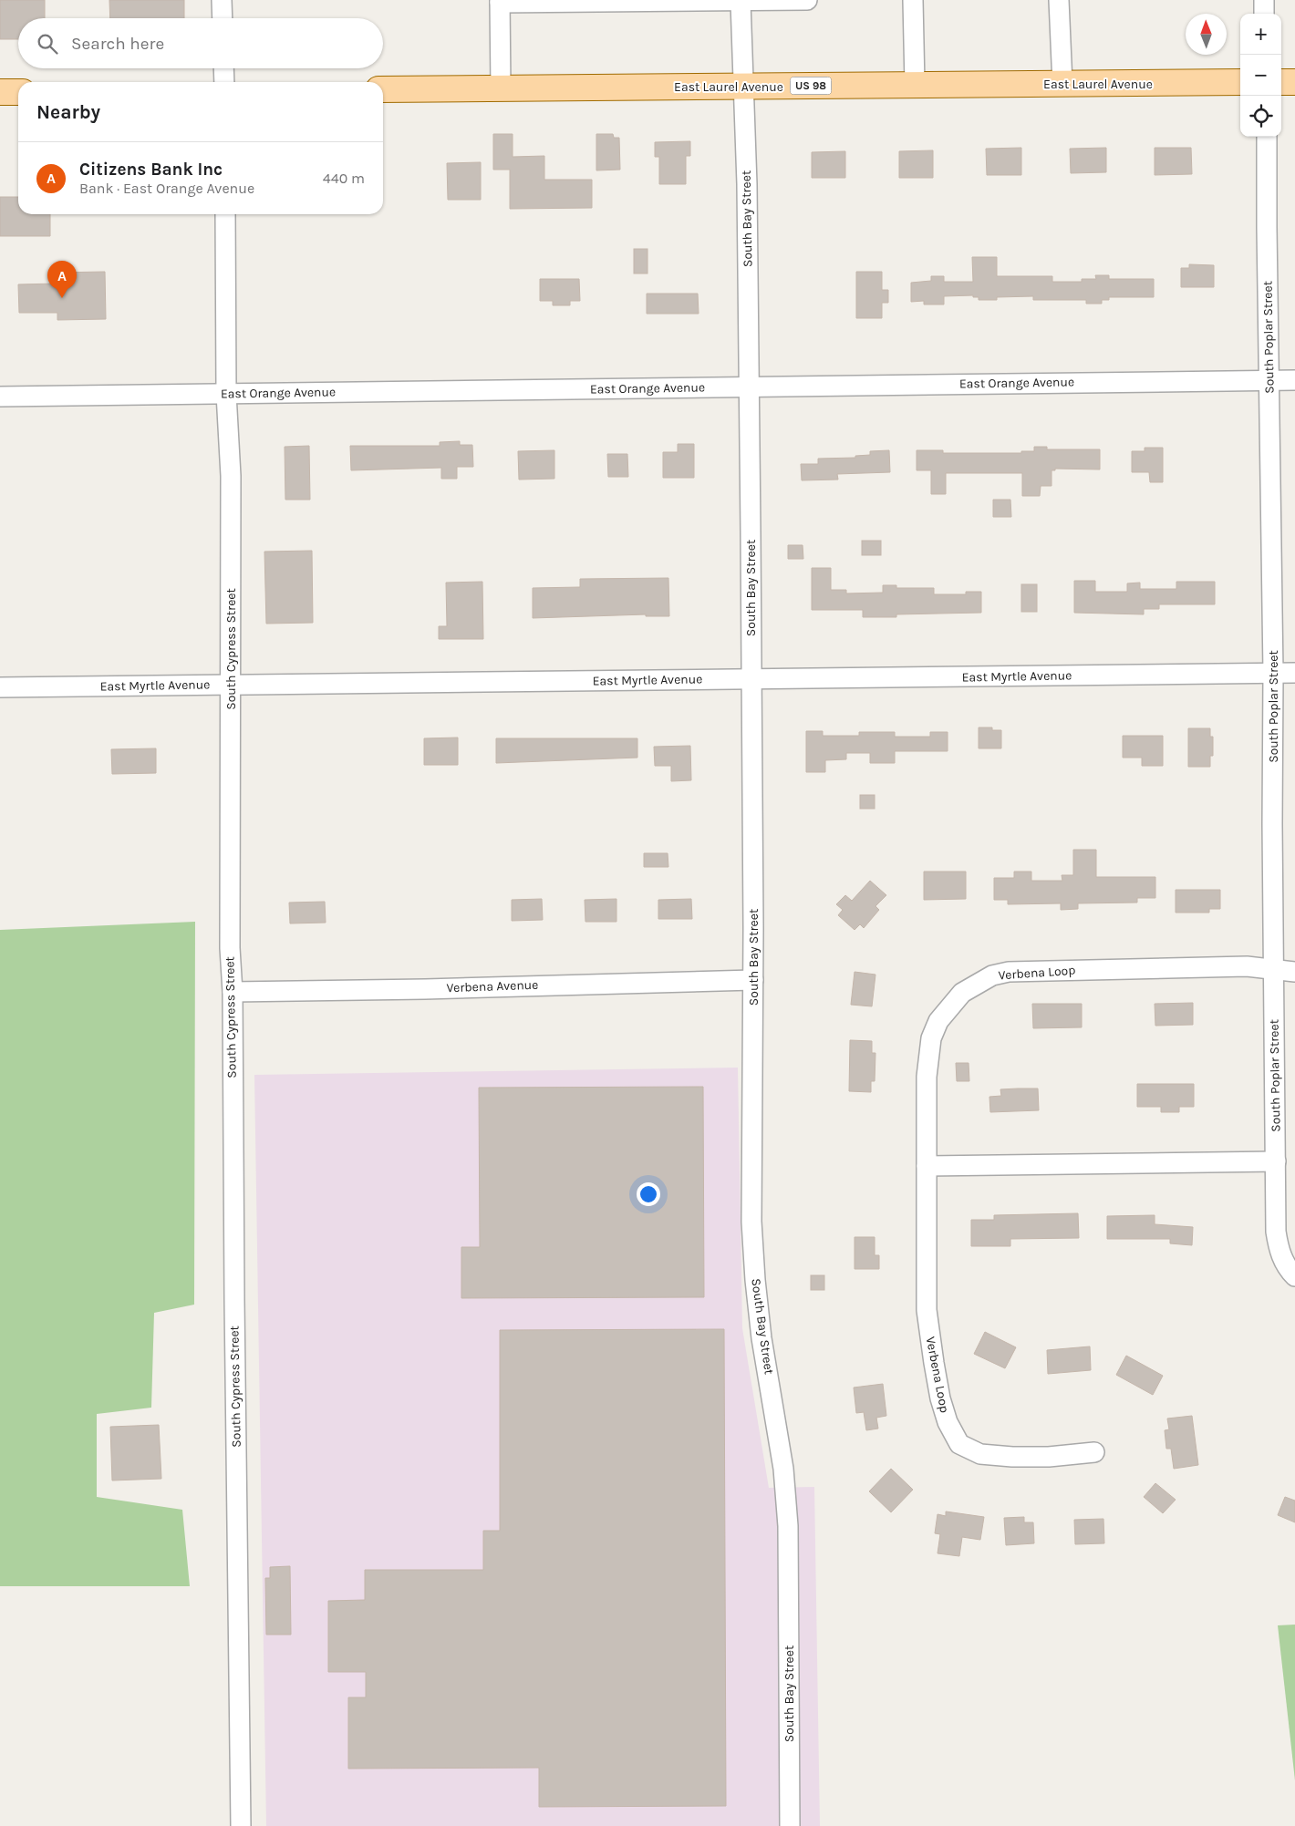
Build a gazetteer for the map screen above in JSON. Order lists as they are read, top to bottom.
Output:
{
  "streets": {
    "main road": ["East Laurel Avenue", "US 98"],
    "street": [
      "South Bay Street",
      "South Poplar Street",
      "East Orange Avenue",
      "South Cypress Street",
      "East Myrtle Avenue",
      "Verbena Loop",
      "Verbena Avenue"
    ]
  },
  "crossings": [
    ["East Laurel Avenue", "South Bay Street"],
    ["South Bay Street", "East Orange Avenue"],
    ["South Bay Street", "East Myrtle Avenue"],
    ["South Bay Street", "Verbena Avenue"],
    ["South Poplar Street", "East Orange Avenue"],
    ["South Poplar Street", "East Myrtle Avenue"],
    ["South Poplar Street", "Verbena Loop"],
    ["East Orange Avenue", "South Cypress Street"],
    ["South Cypress Street", "East Myrtle Avenue"],
    ["South Cypress Street", "Verbena Avenue"]
  ],
  "north": "top",
  "page": {
    "map_buttons": ["+", "−"],
    "search": "Search here",
    "heading": "Nearby",
    "list": [
      {
        "mark": "A",
        "name": "Citizens Bank Inc",
        "note": "Bank · East Orange Avenue",
        "value": "440 m"
      }
    ],
    "pins": "A"
  }
}
